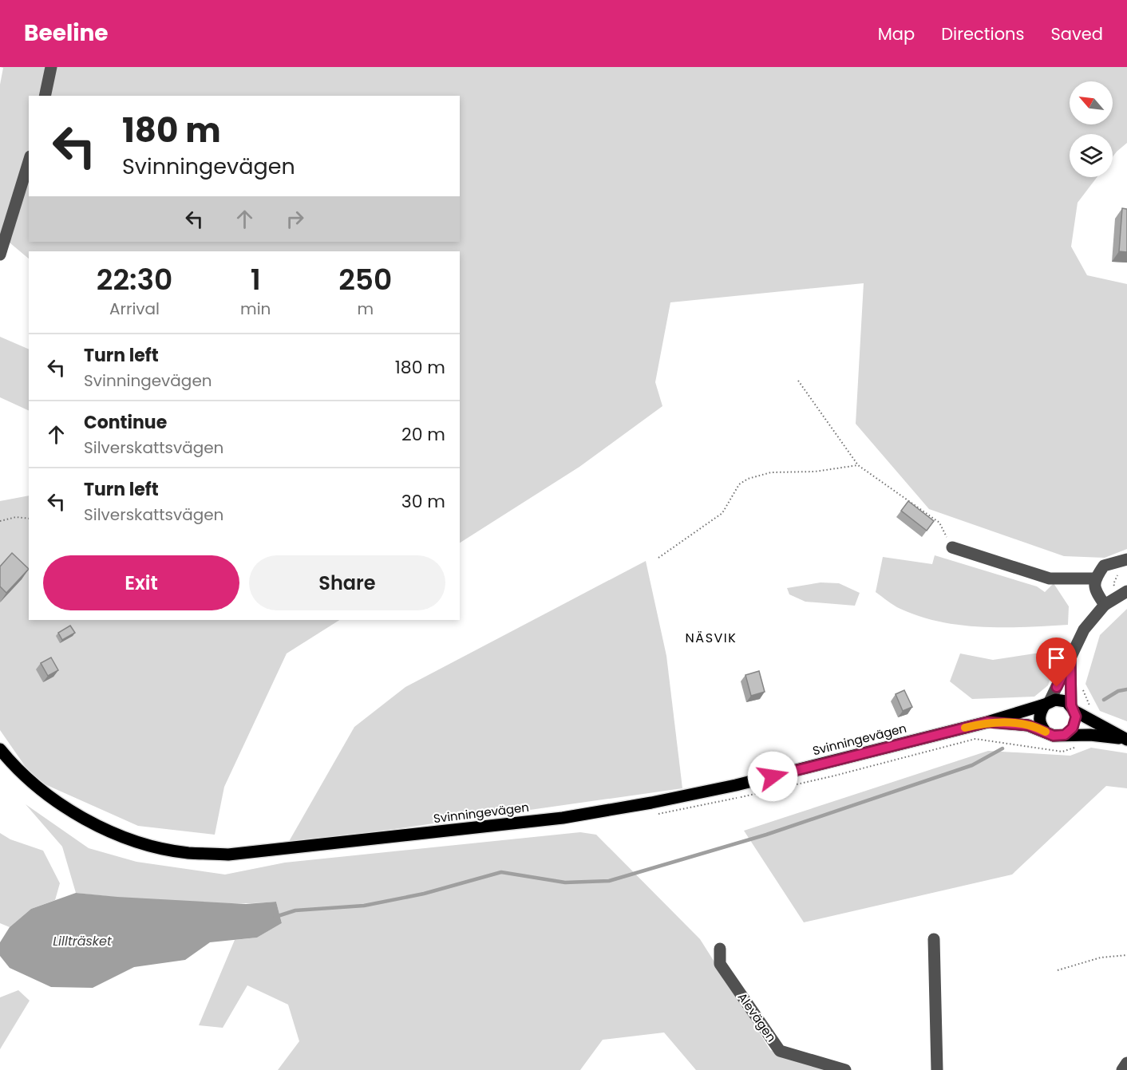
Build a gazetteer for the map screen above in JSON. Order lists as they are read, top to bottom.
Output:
{
  "streets": {
    "main road": ["Svinningevägen"],
    "street": ["Alevägen"]
  },
  "districts": ["NÄSVIK"],
  "water": ["Lillträsket"],
  "north": "top left",
  "page": {
    "header": "Beeline",
    "nav": ["Map", "Directions", "Saved"],
    "turn": ["180 m", "Svinningevägen"],
    "eta": [
      "22:30",
      "Arrival",
      "1",
      "min",
      "250",
      "m"
    ],
    "list": [
      {
        "name": "Turn left",
        "note": "Svinningevägen",
        "value": "180 m"
      },
      {
        "name": "Continue",
        "note": "Silverskattsvägen",
        "value": "20 m"
      },
      {
        "name": "Turn left",
        "note": "Silverskattsvägen",
        "value": "30 m"
      }
    ],
    "buttons": ["Exit", "Share"]
  }
}
